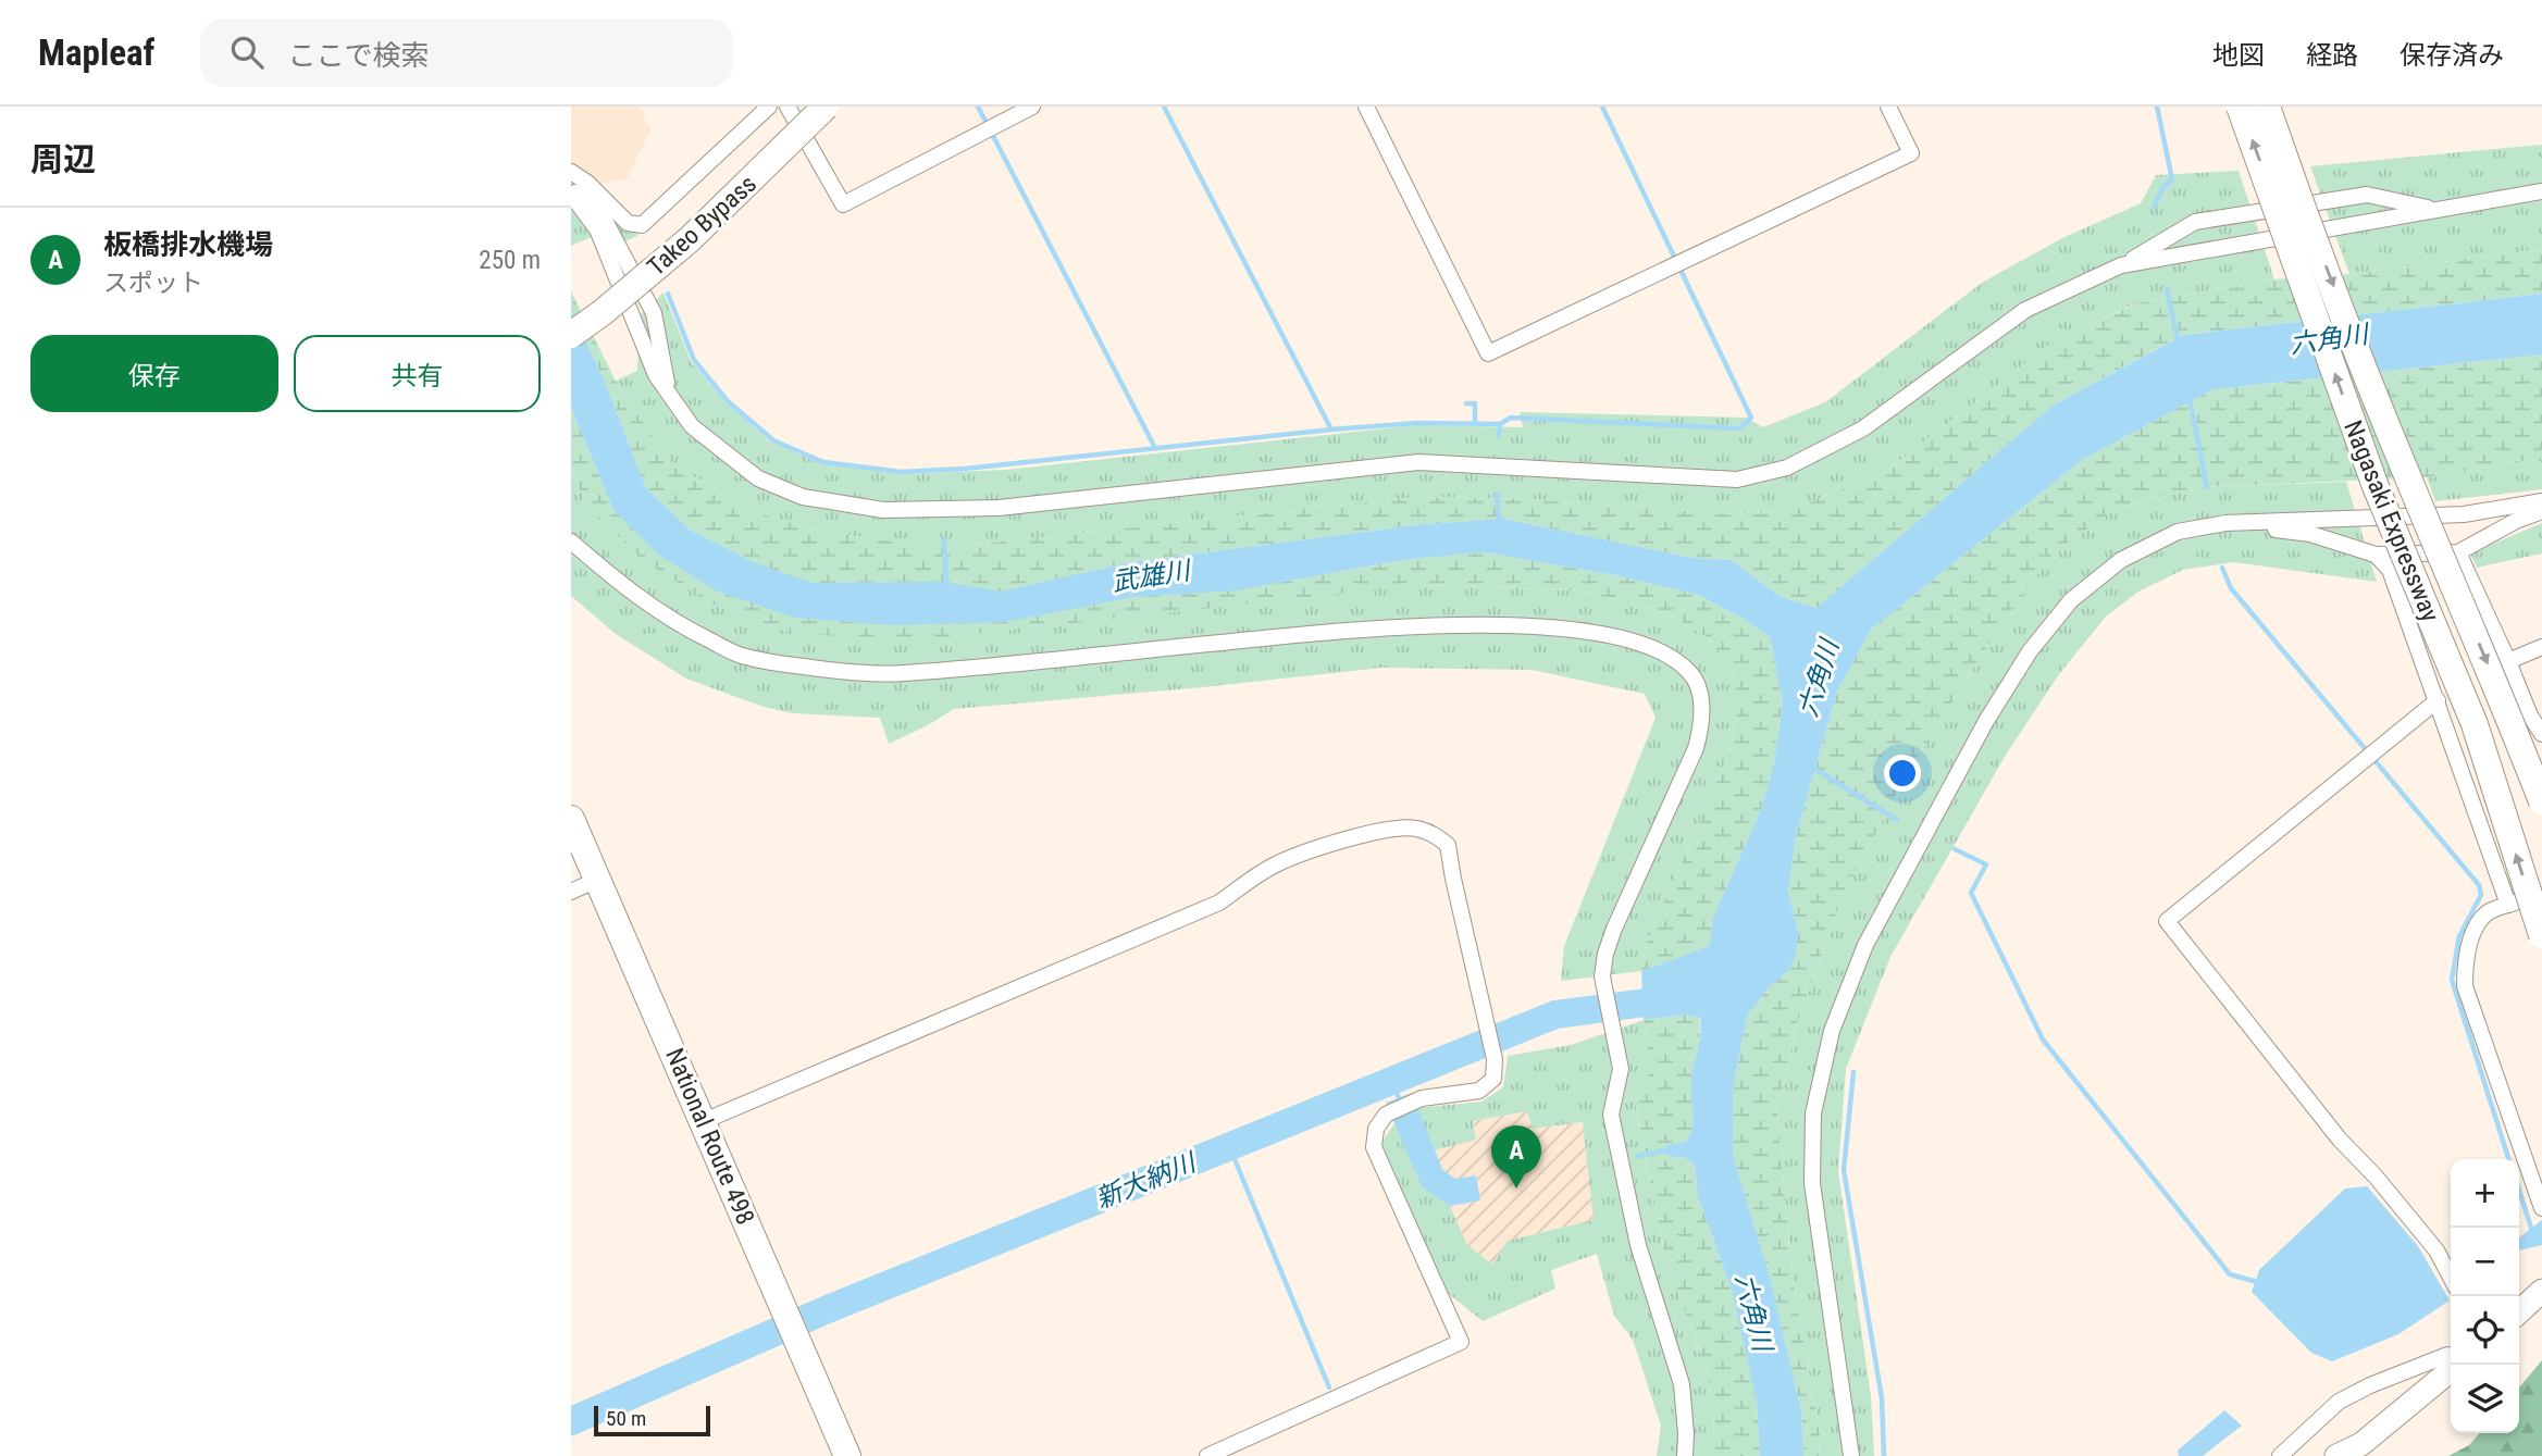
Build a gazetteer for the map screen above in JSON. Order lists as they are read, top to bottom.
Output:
{
  "streets": {
    "highway": ["Takeo Bypass", "Nagasaki Expressway", "National Route 498"]
  },
  "water": ["六角川", "武雄川", "新大納川"],
  "scale_bar": "50 m",
  "page": {
    "header": "Mapleaf",
    "search": "ここで検索",
    "nav": ["地図", "経路", "保存済み"],
    "heading": "周辺",
    "list": [
      {
        "mark": "A",
        "name": "板橋排水機場",
        "note": "スポット",
        "value": "250 m"
      }
    ],
    "buttons": ["保存", "共有"],
    "pins": "A",
    "map_buttons": ["+", "−"],
    "scale": "50 m"
  }
}
